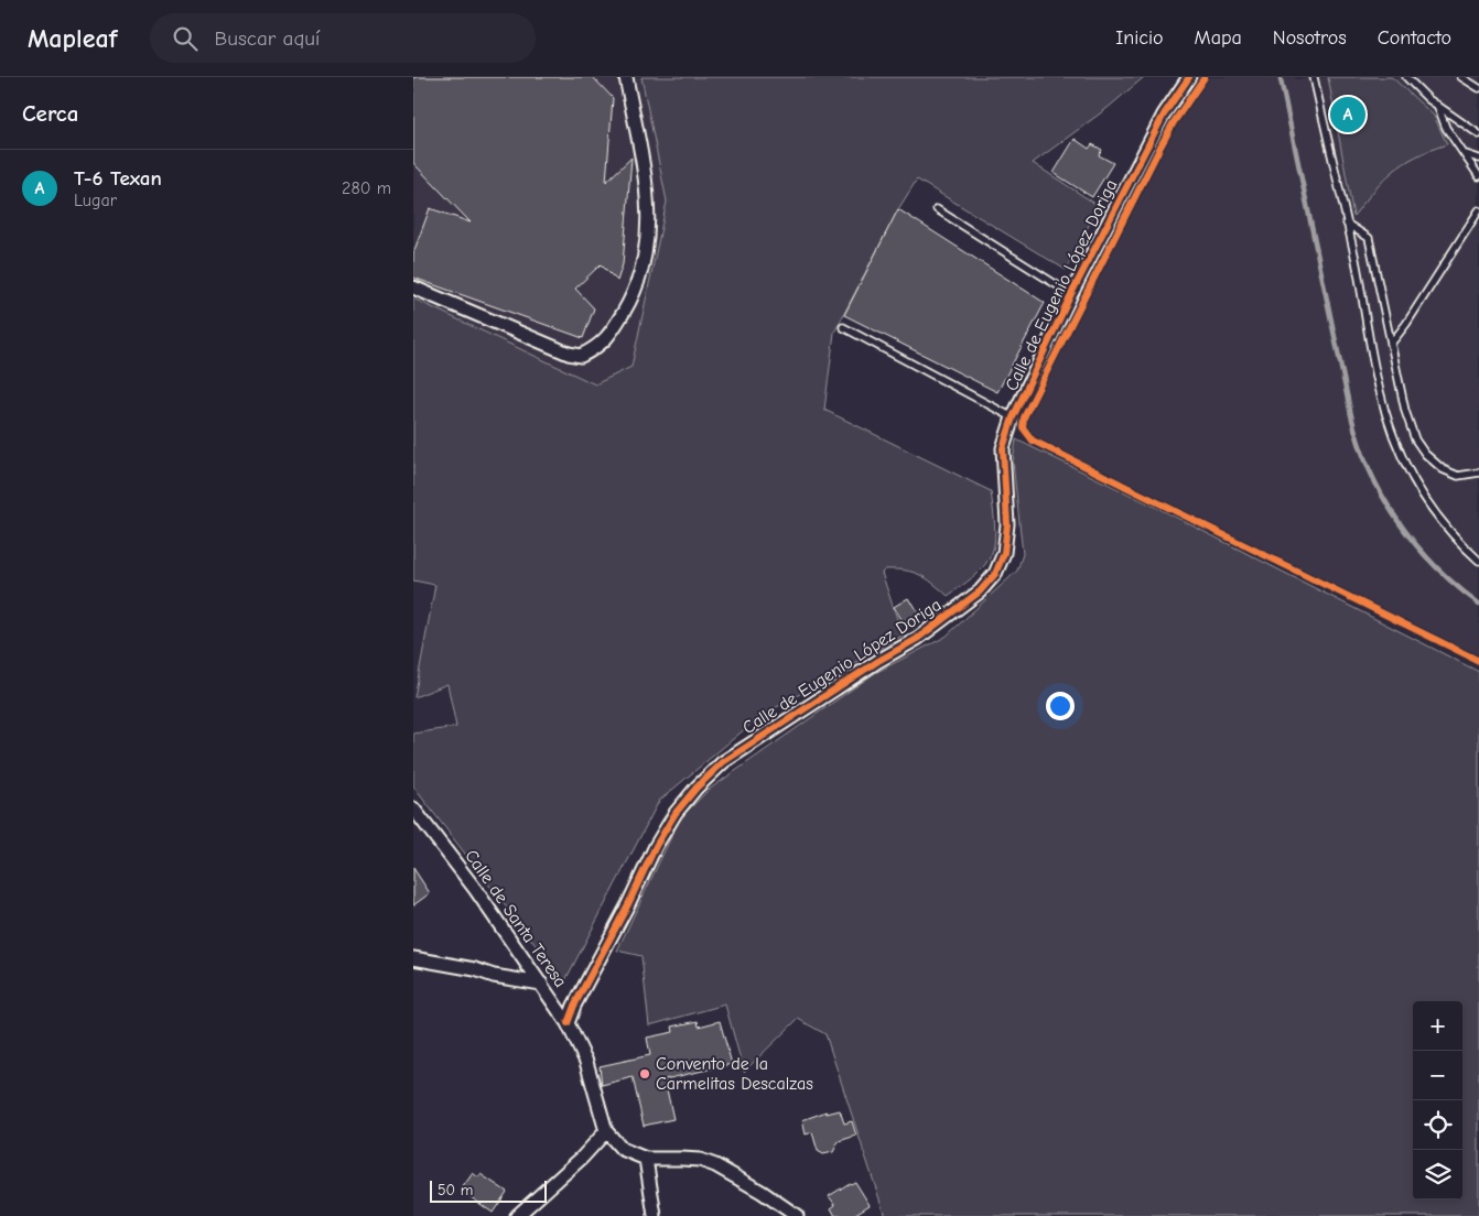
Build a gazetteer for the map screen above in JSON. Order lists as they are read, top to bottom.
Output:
{
  "streets": {
    "street": ["Calle de Eugenio López Doriga", "Calle de Santa Teresa"]
  },
  "crossings": [
    ["Calle de Eugenio López Doriga", "Calle de Santa Teresa"]
  ],
  "places": ["Convento de la Carmelitas Descalzas"],
  "scale_bar": "50 m",
  "page": {
    "header": "Mapleaf",
    "search": "Buscar aquí",
    "nav": [
      "Inicio",
      "Mapa",
      "Nosotros",
      "Contacto"
    ],
    "heading": "Cerca",
    "pins": "A",
    "list": [
      {
        "mark": "A",
        "name": "T-6 Texan",
        "note": "Lugar",
        "value": "280 m"
      }
    ],
    "map_buttons": ["+", "−"],
    "scale": "50 m"
  }
}
